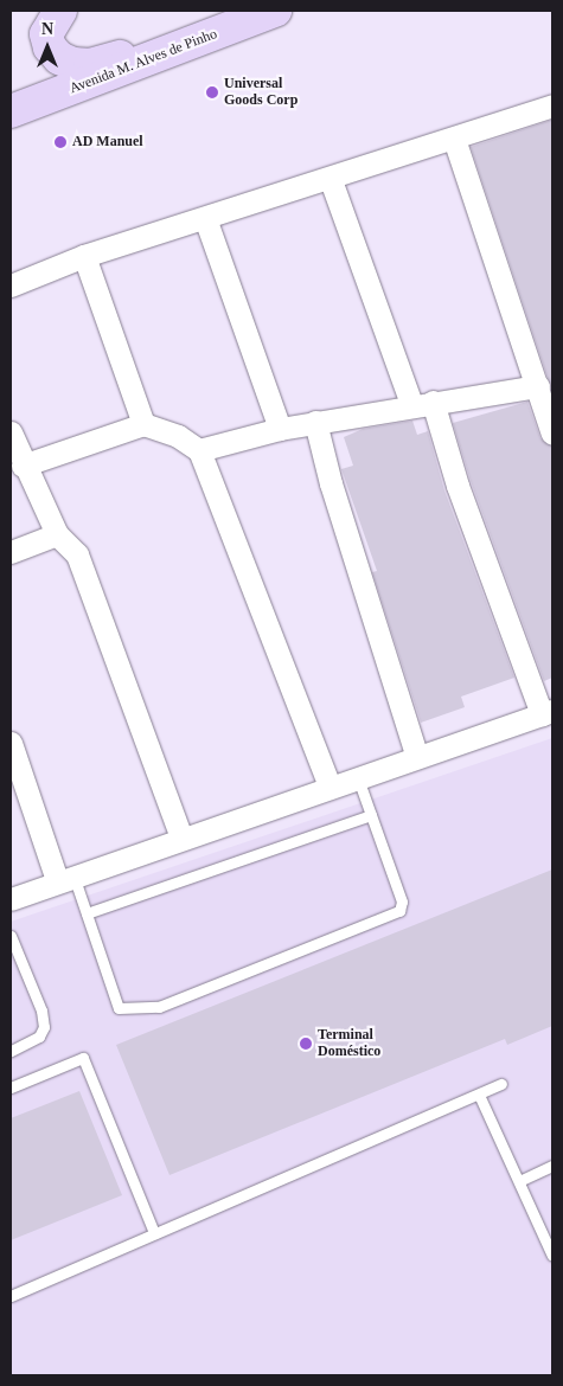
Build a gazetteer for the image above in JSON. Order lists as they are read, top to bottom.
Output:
{
  "streets": {
    "main road": ["Avenida M. Alves de Pinho"]
  },
  "places": ["Universal Goods Corp", "AD Manuel", "Terminal Doméstico"],
  "north": "top"
}
